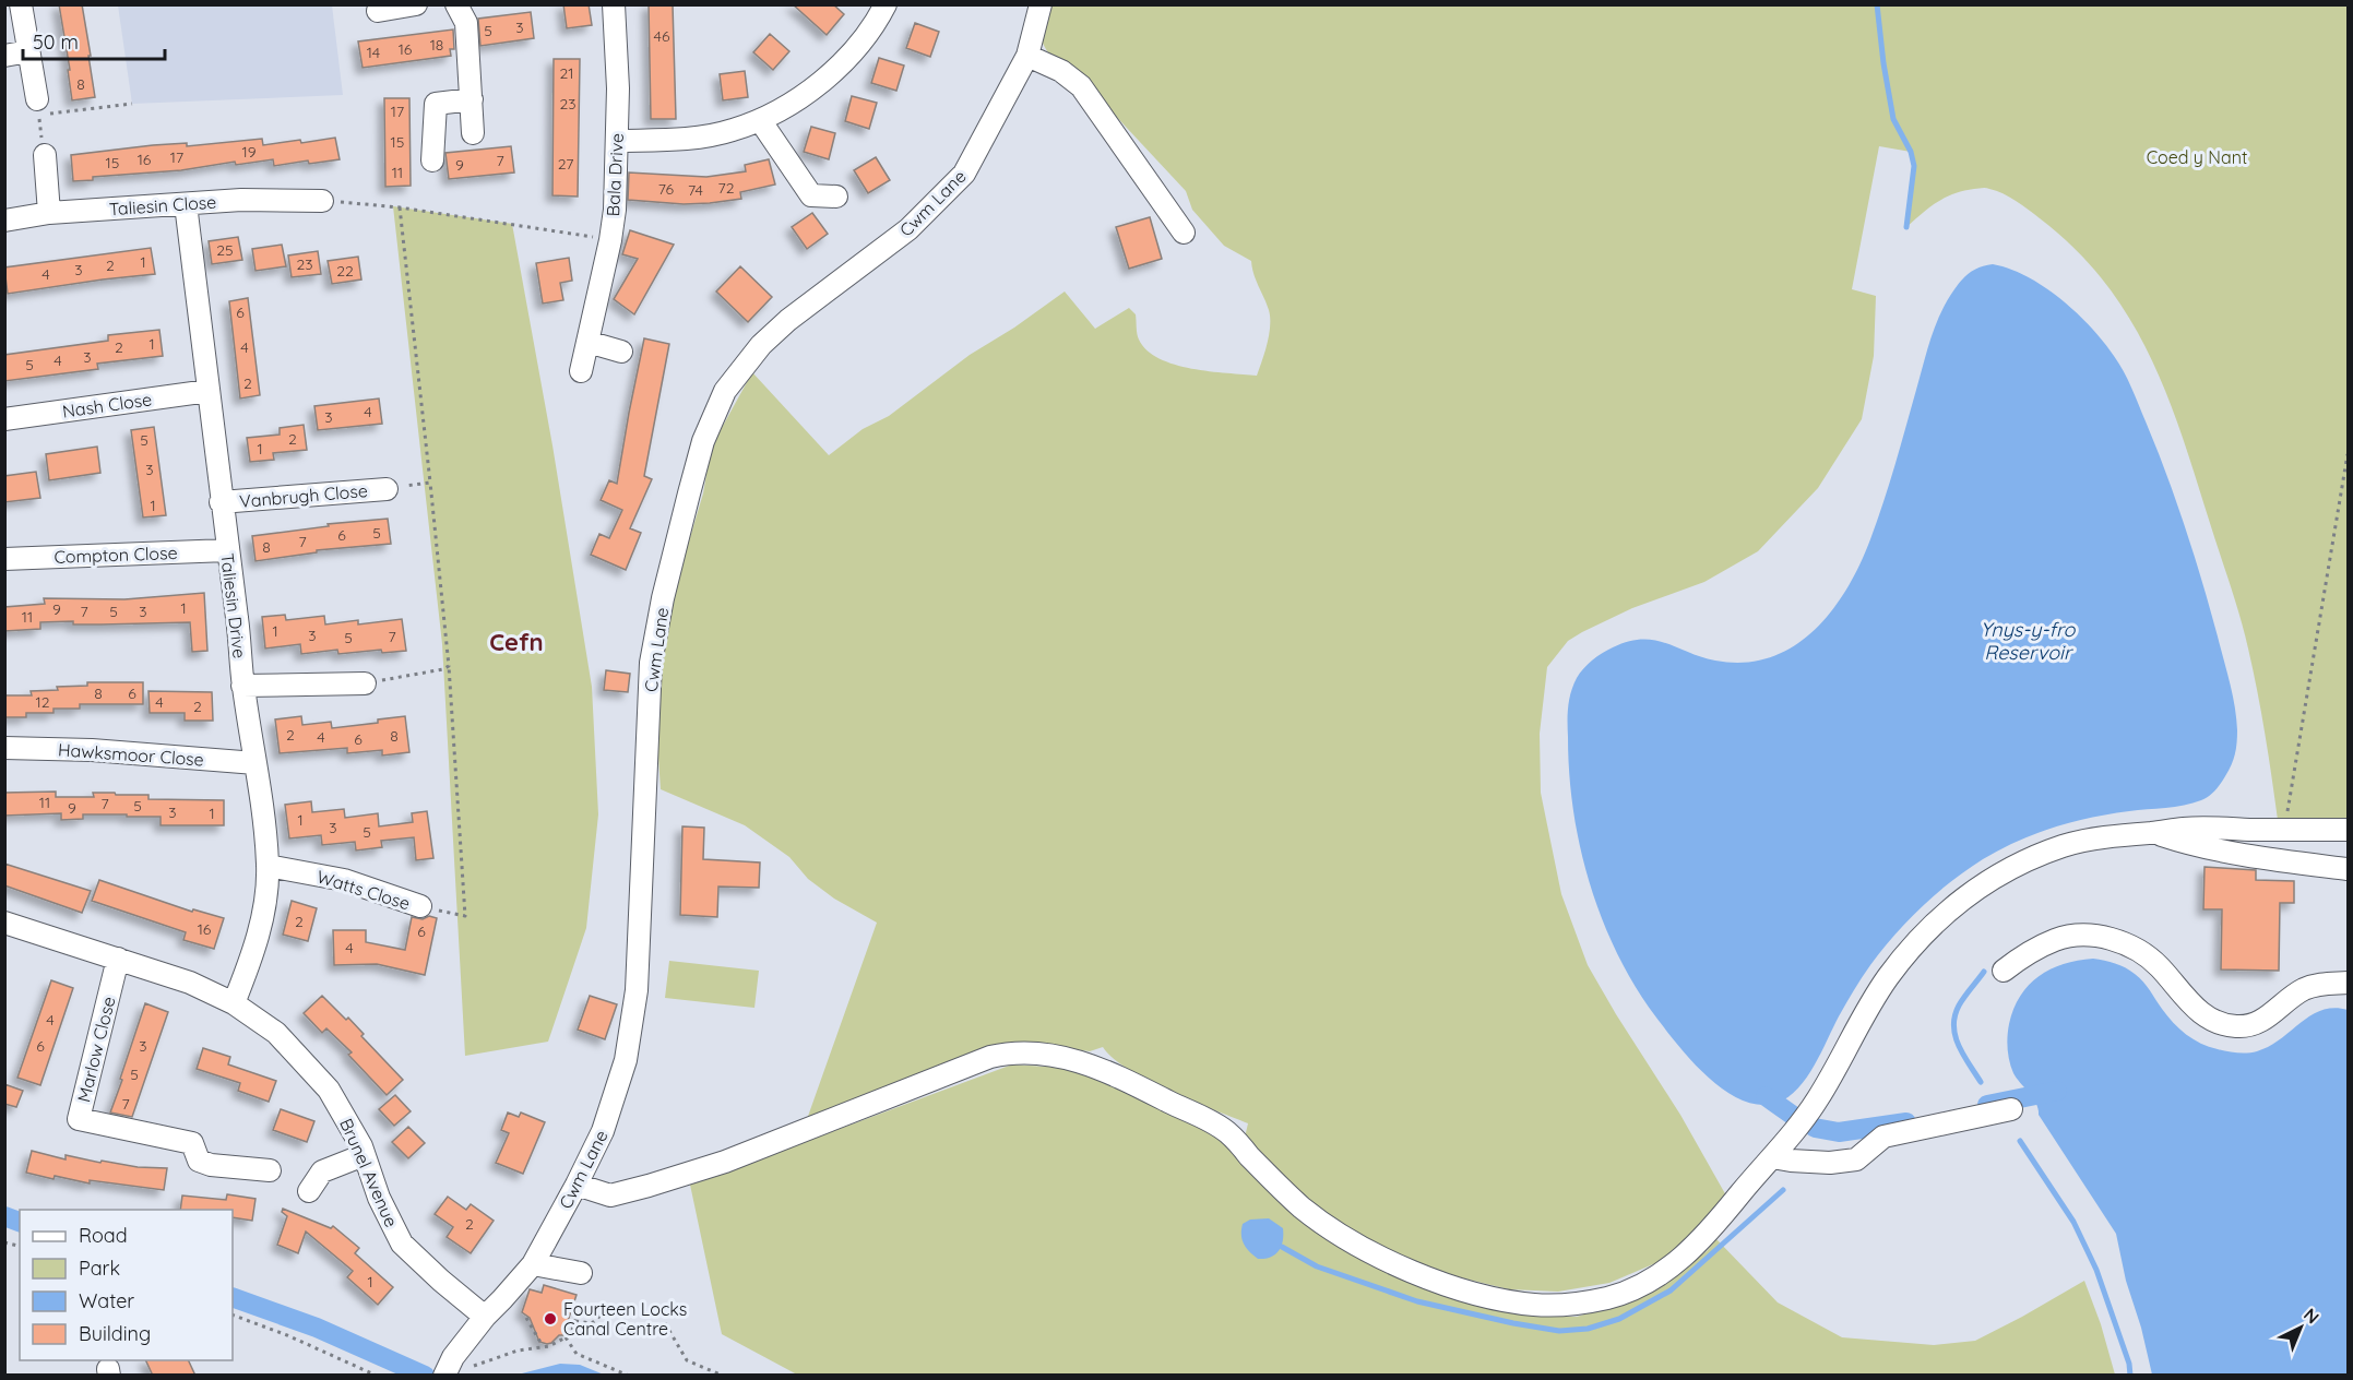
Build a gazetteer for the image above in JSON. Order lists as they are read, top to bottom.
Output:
{
  "streets": {
    "street": [
      "Bala Drive",
      "Cwm Lane",
      "Taliesin Close",
      "Nash Close",
      "Vanbrugh Close",
      "Compton Close",
      "Taliesin Drive",
      "Hawksmoor Close",
      "Watts Close",
      "Marlow Close",
      "Brunel Avenue"
    ]
  },
  "crossings": [
    ["Cwm Lane", "Brunel Avenue"],
    ["Taliesin Close", "Taliesin Drive"],
    ["Nash Close", "Taliesin Drive"],
    ["Vanbrugh Close", "Taliesin Drive"],
    ["Compton Close", "Taliesin Drive"],
    ["Taliesin Drive", "Hawksmoor Close"],
    ["Taliesin Drive", "Watts Close"],
    ["Taliesin Drive", "Brunel Avenue"],
    ["Marlow Close", "Brunel Avenue"]
  ],
  "districts": ["Cefn"],
  "water": ["Ynys-y-fro Reservoir"],
  "parks": ["Coed y Nant"],
  "places": ["Fourteen Locks Canal Centre"],
  "house_numbers": [
    "3",
    "5",
    "46",
    "18",
    "16",
    "14",
    "21",
    "8",
    "23",
    "17",
    "15",
    "19",
    "17",
    "16",
    "7",
    "15",
    "27",
    "9",
    "11",
    "72",
    "76",
    "74",
    "25",
    "1",
    "23",
    "2",
    "3",
    "22",
    "4",
    "6",
    "1",
    "2",
    "4",
    "3",
    "4",
    "5",
    "2",
    "4",
    "3",
    "2",
    "5",
    "1",
    "3",
    "1",
    "5",
    "6",
    "7",
    "8",
    "1",
    "9",
    "7",
    "5",
    "3",
    "11",
    "1",
    "3",
    "7",
    "5",
    "8",
    "6",
    "12",
    "4",
    "2",
    "2",
    "8",
    "4",
    "6",
    "11",
    "7",
    "5",
    "9",
    "3",
    "1",
    "1",
    "3",
    "5",
    "2",
    "16",
    "6",
    "4",
    "4",
    "6",
    "3",
    "5",
    "7",
    "2",
    "1"
  ],
  "legend": [
    "Road",
    "Park",
    "Water",
    "Building"
  ],
  "scale_bar": "50 m",
  "north": "top right"
}
